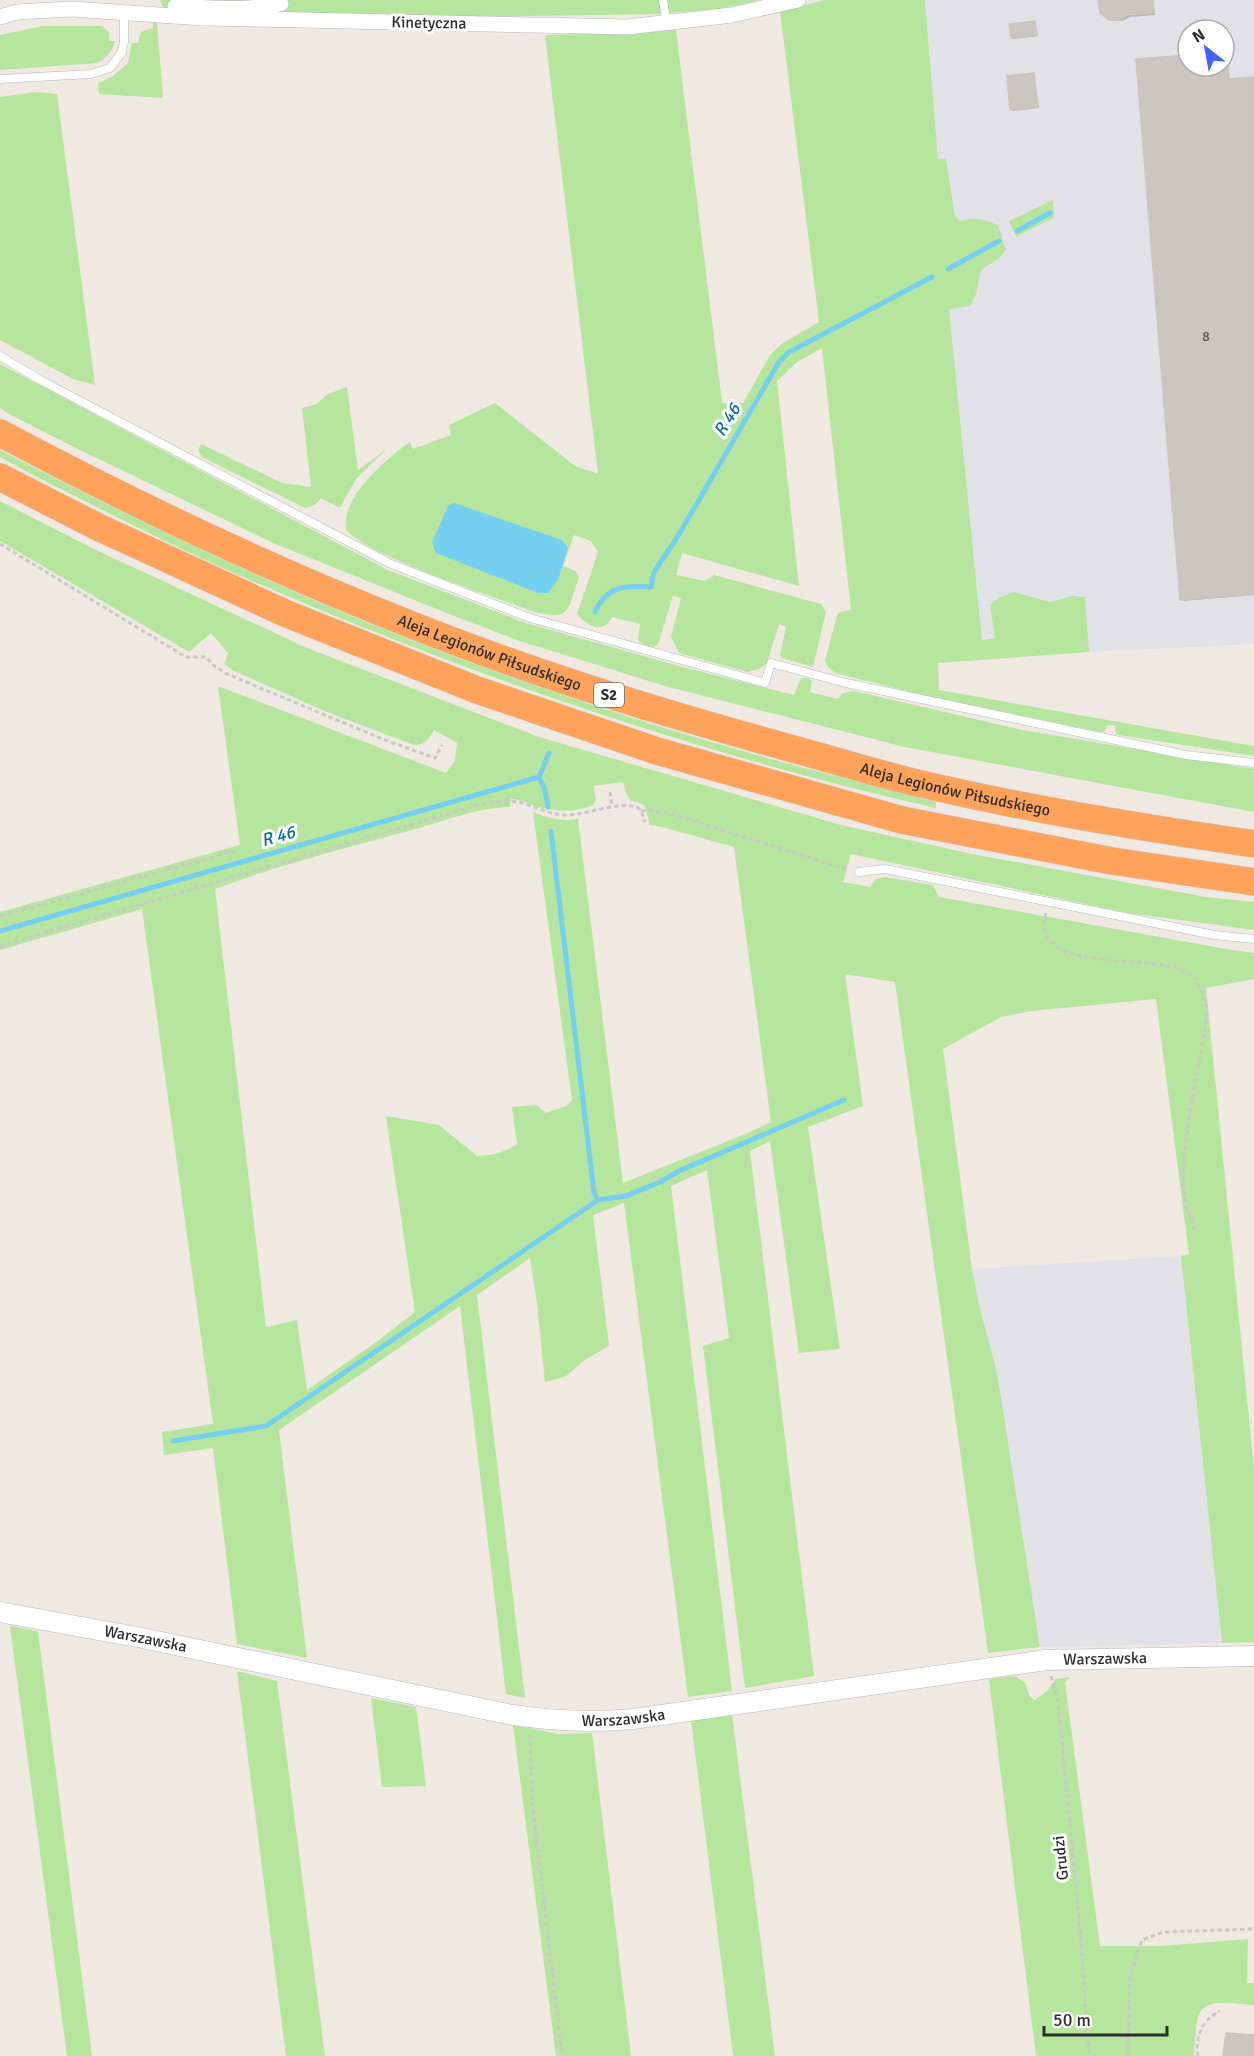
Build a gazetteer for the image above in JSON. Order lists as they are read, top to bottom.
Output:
{
  "streets": {
    "highway": ["Aleja Legionów Piłsudskiego", "S2"],
    "street": ["Kinetyczna", "Warszawska"],
    "path": ["Grudzi"]
  },
  "crossings": [
    ["Warszawska", "Grudzi"]
  ],
  "water": ["R 46"],
  "house_numbers": ["8"],
  "scale_bar": "50 m",
  "north": "top left"
}
